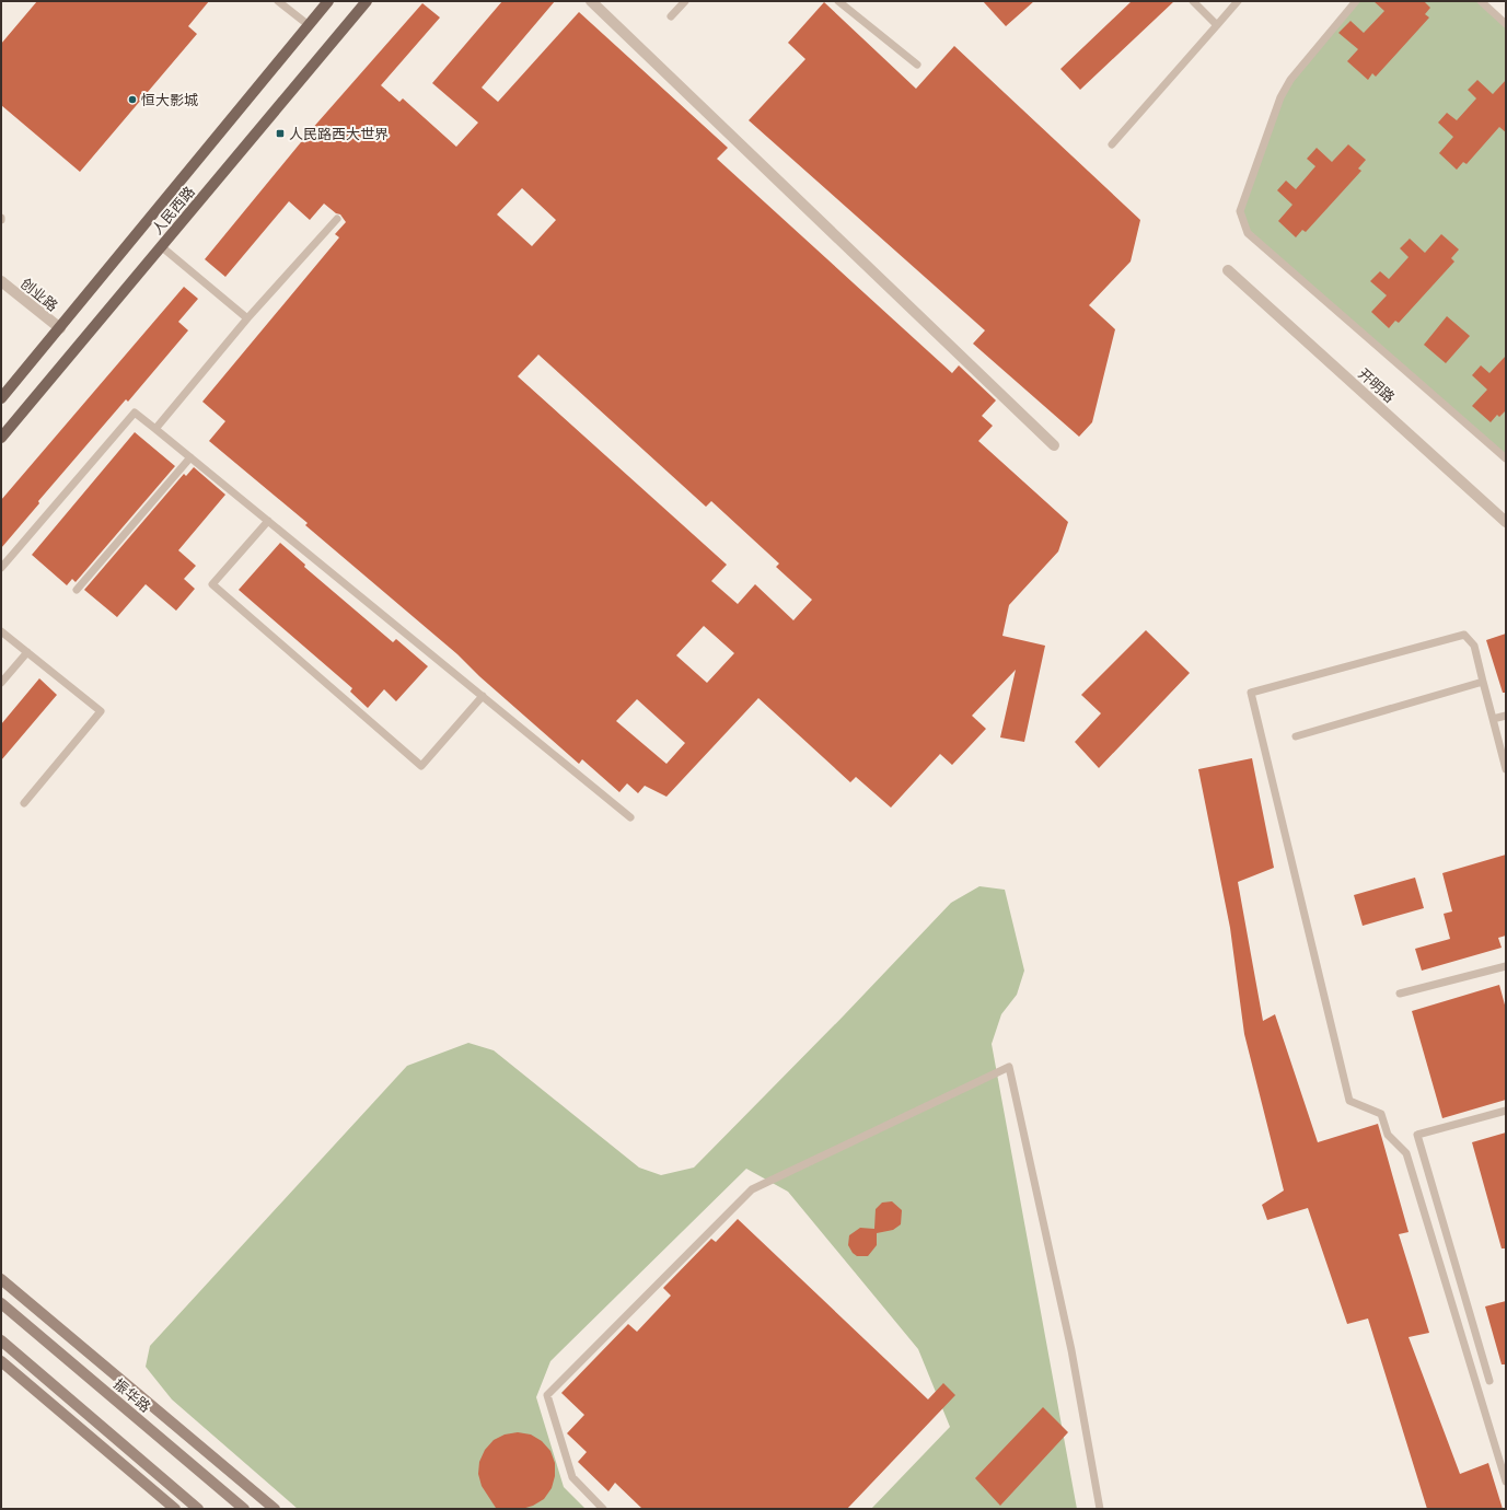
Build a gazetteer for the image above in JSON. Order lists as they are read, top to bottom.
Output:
{
  "streets": {
    "main road": ["人民西路"],
    "street": ["创业路", "开明路", "振华路"]
  },
  "crossings": [
    ["人民西路", "创业路"]
  ],
  "places": {
    "other": ["恒大影城"],
    "transit": ["人民路西大世界"]
  }
}
